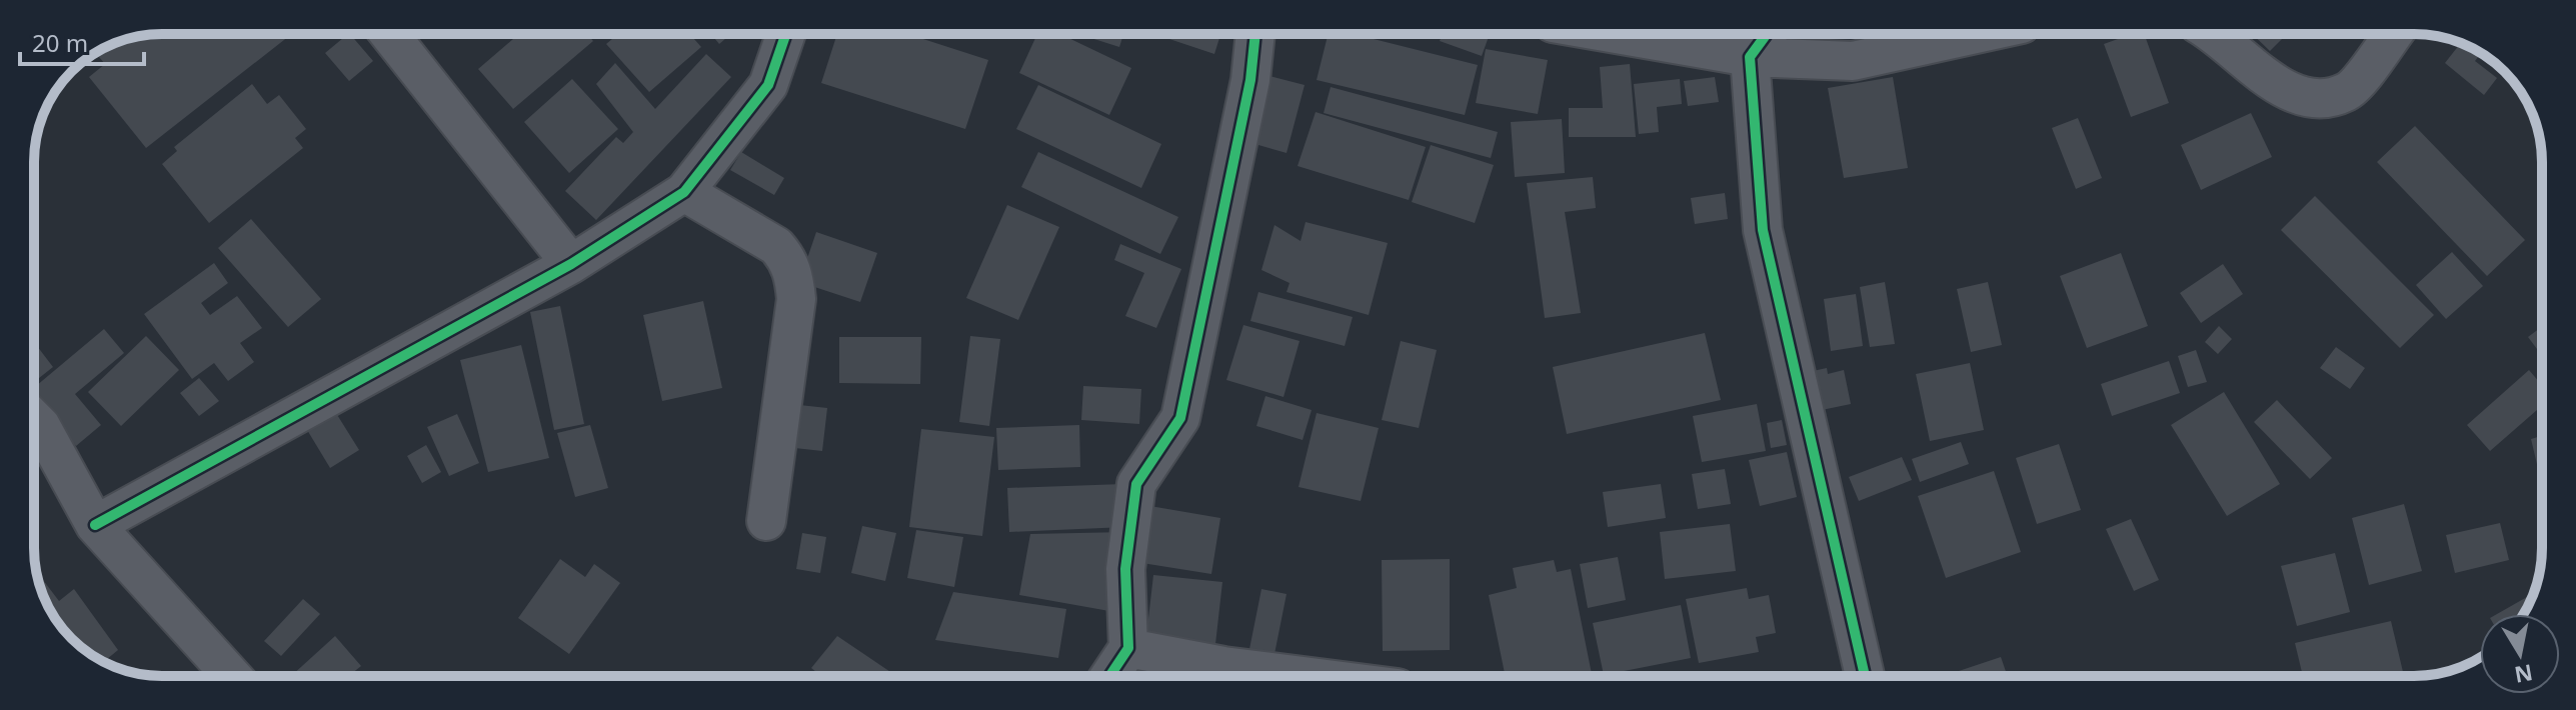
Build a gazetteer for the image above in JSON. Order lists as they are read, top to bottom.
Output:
{
  "scale_bar": "20 m",
  "north": "bottom"
}
